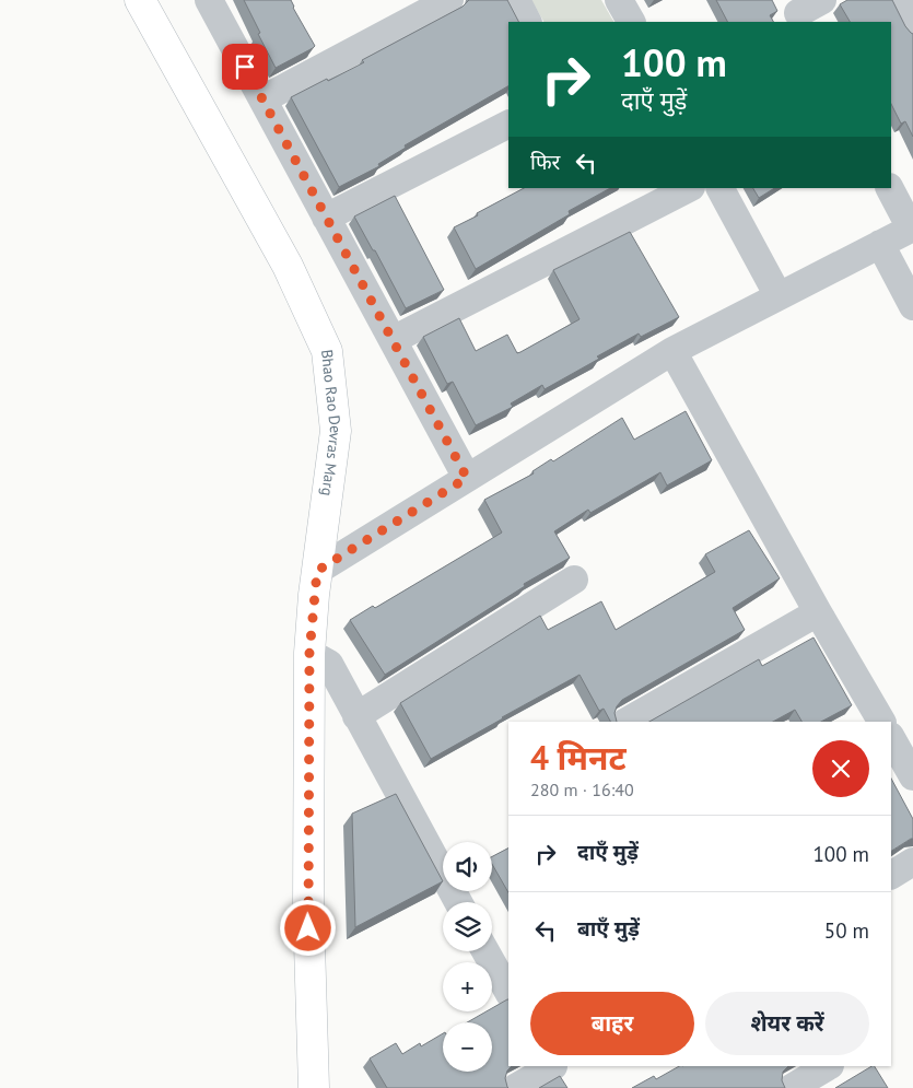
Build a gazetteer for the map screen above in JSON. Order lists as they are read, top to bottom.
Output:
{
  "streets": {
    "street": ["Bhao Rao Devras Marg"]
  },
  "page": {
    "turn": ["100 m", "दाएँ मुड़ें"],
    "then": "फिर",
    "heading": ["4 मिनट", "280 m · 16:40"],
    "list": [
      {
        "name": "दाएँ मुड़ें",
        "value": "100 m"
      },
      {
        "name": "बाएँ मुड़ें",
        "value": "50 m"
      }
    ],
    "map_buttons": ["+", "−"],
    "buttons": ["बाहर", "शेयर करें"]
  }
}
